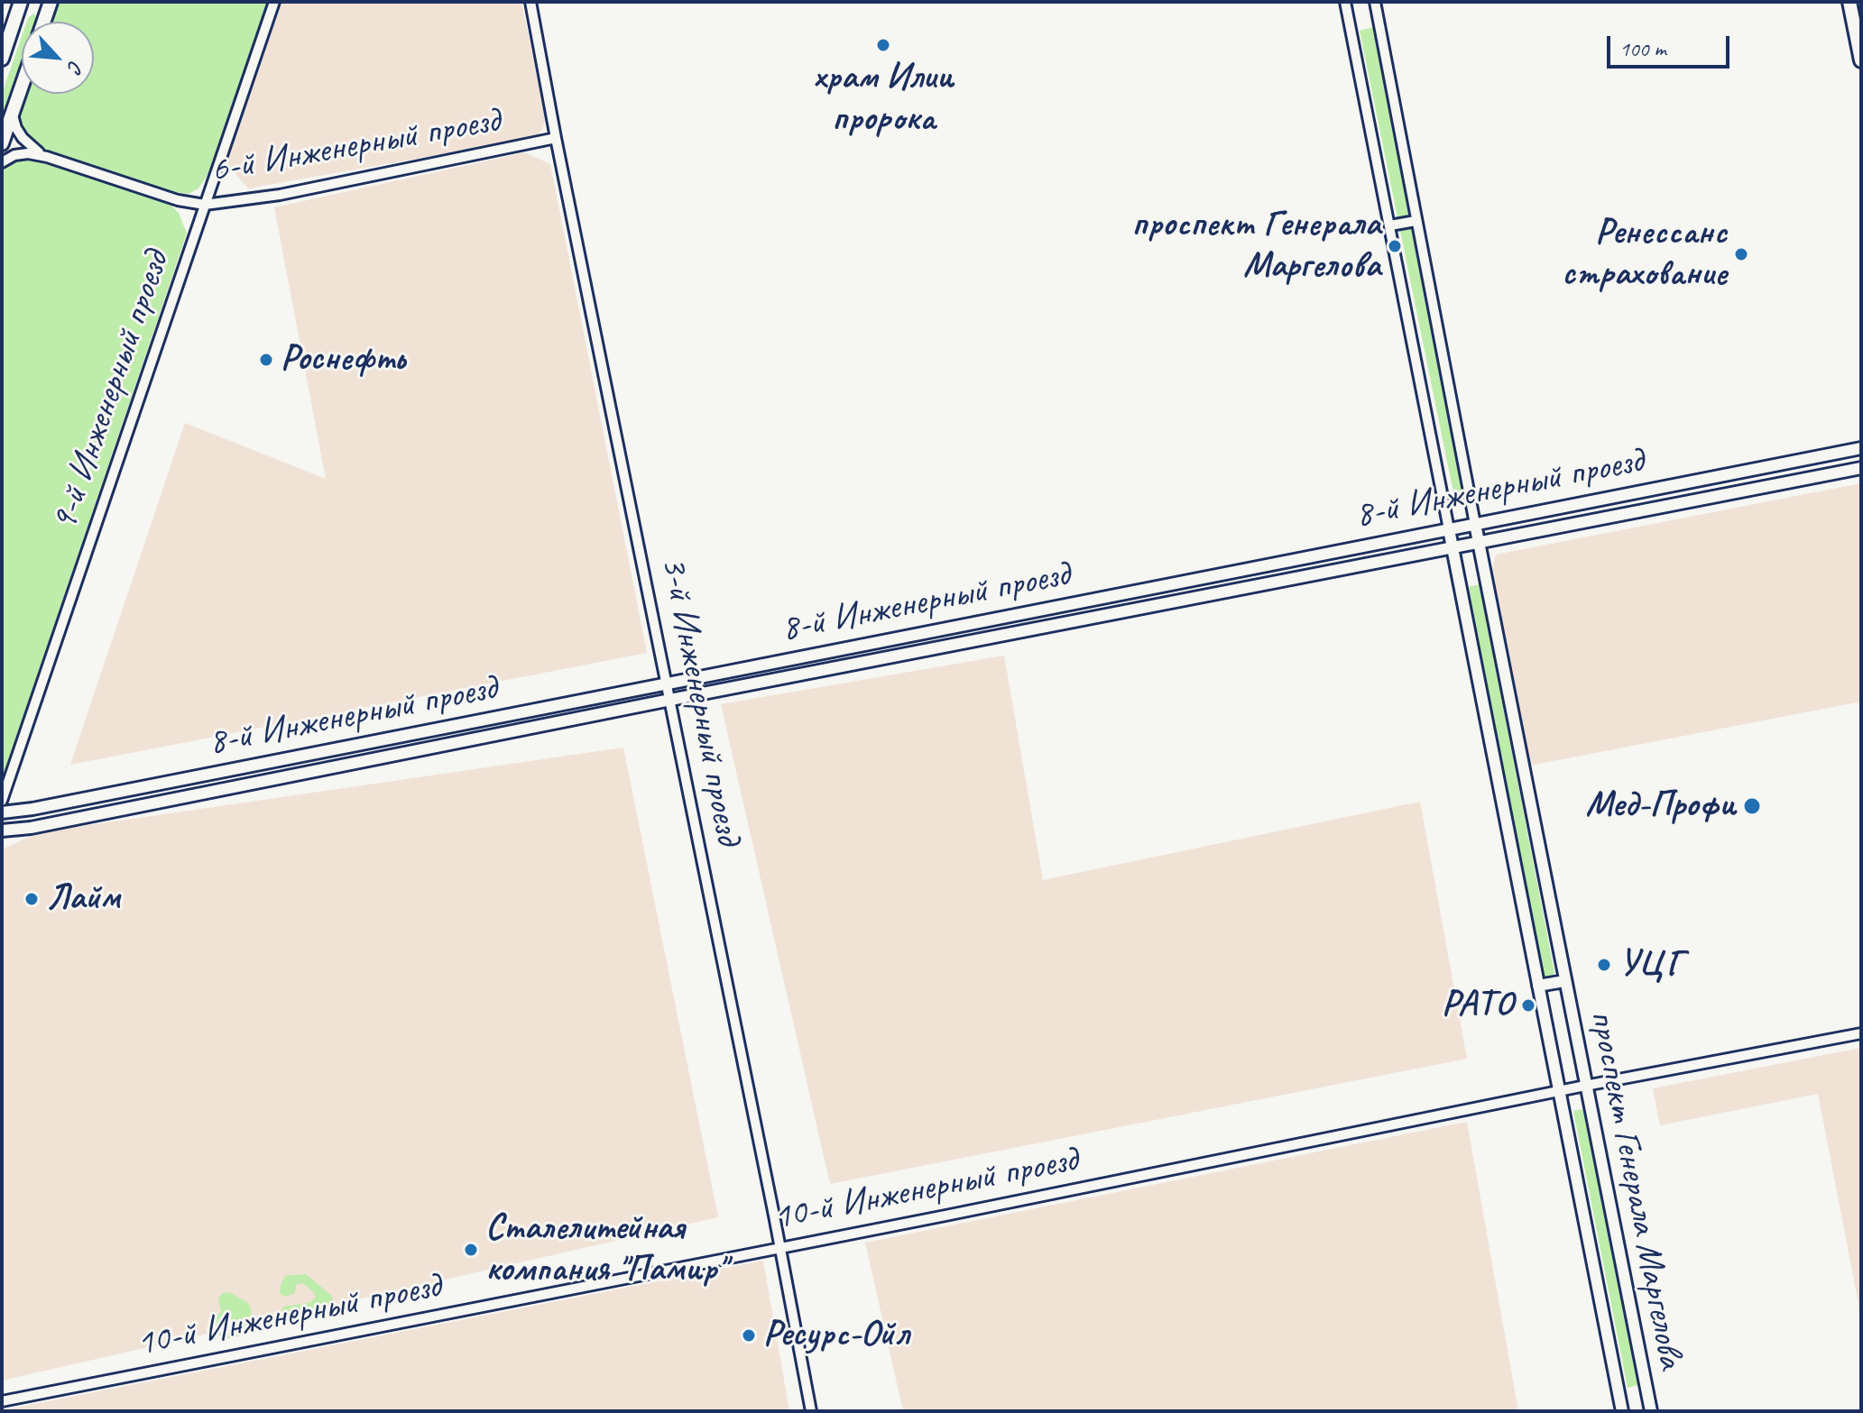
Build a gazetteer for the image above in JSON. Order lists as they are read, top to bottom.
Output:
{
  "streets": {
    "street": [
      "6-й Инженерный проезд",
      "9-й Инженерный проезд",
      "8-й Инженерный проезд",
      "3-й Инженерный проезд",
      "10-й Инженерный проезд",
      "проспект Генерала Маргелова"
    ]
  },
  "crossings": [
    ["6-й Инженерный проезд", "9-й Инженерный проезд"],
    ["6-й Инженерный проезд", "3-й Инженерный проезд"],
    ["8-й Инженерный проезд", "3-й Инженерный проезд"],
    ["8-й Инженерный проезд", "проспект Генерала Маргелова"],
    ["3-й Инженерный проезд", "10-й Инженерный проезд"],
    ["10-й Инженерный проезд", "проспект Генерала Маргелова"]
  ],
  "places": [
    "храм Илии пророка",
    "проспект Генерала Маргелова",
    "Ренессанс страхование",
    "Роснефть",
    "Мед-Профи",
    "Лайм",
    "УЦГ",
    "РАТО",
    "Сталелитейная компания \"Памир\"",
    "Ресурс-Ойл"
  ],
  "scale_bar": "100 m",
  "north": "bottom right"
}
